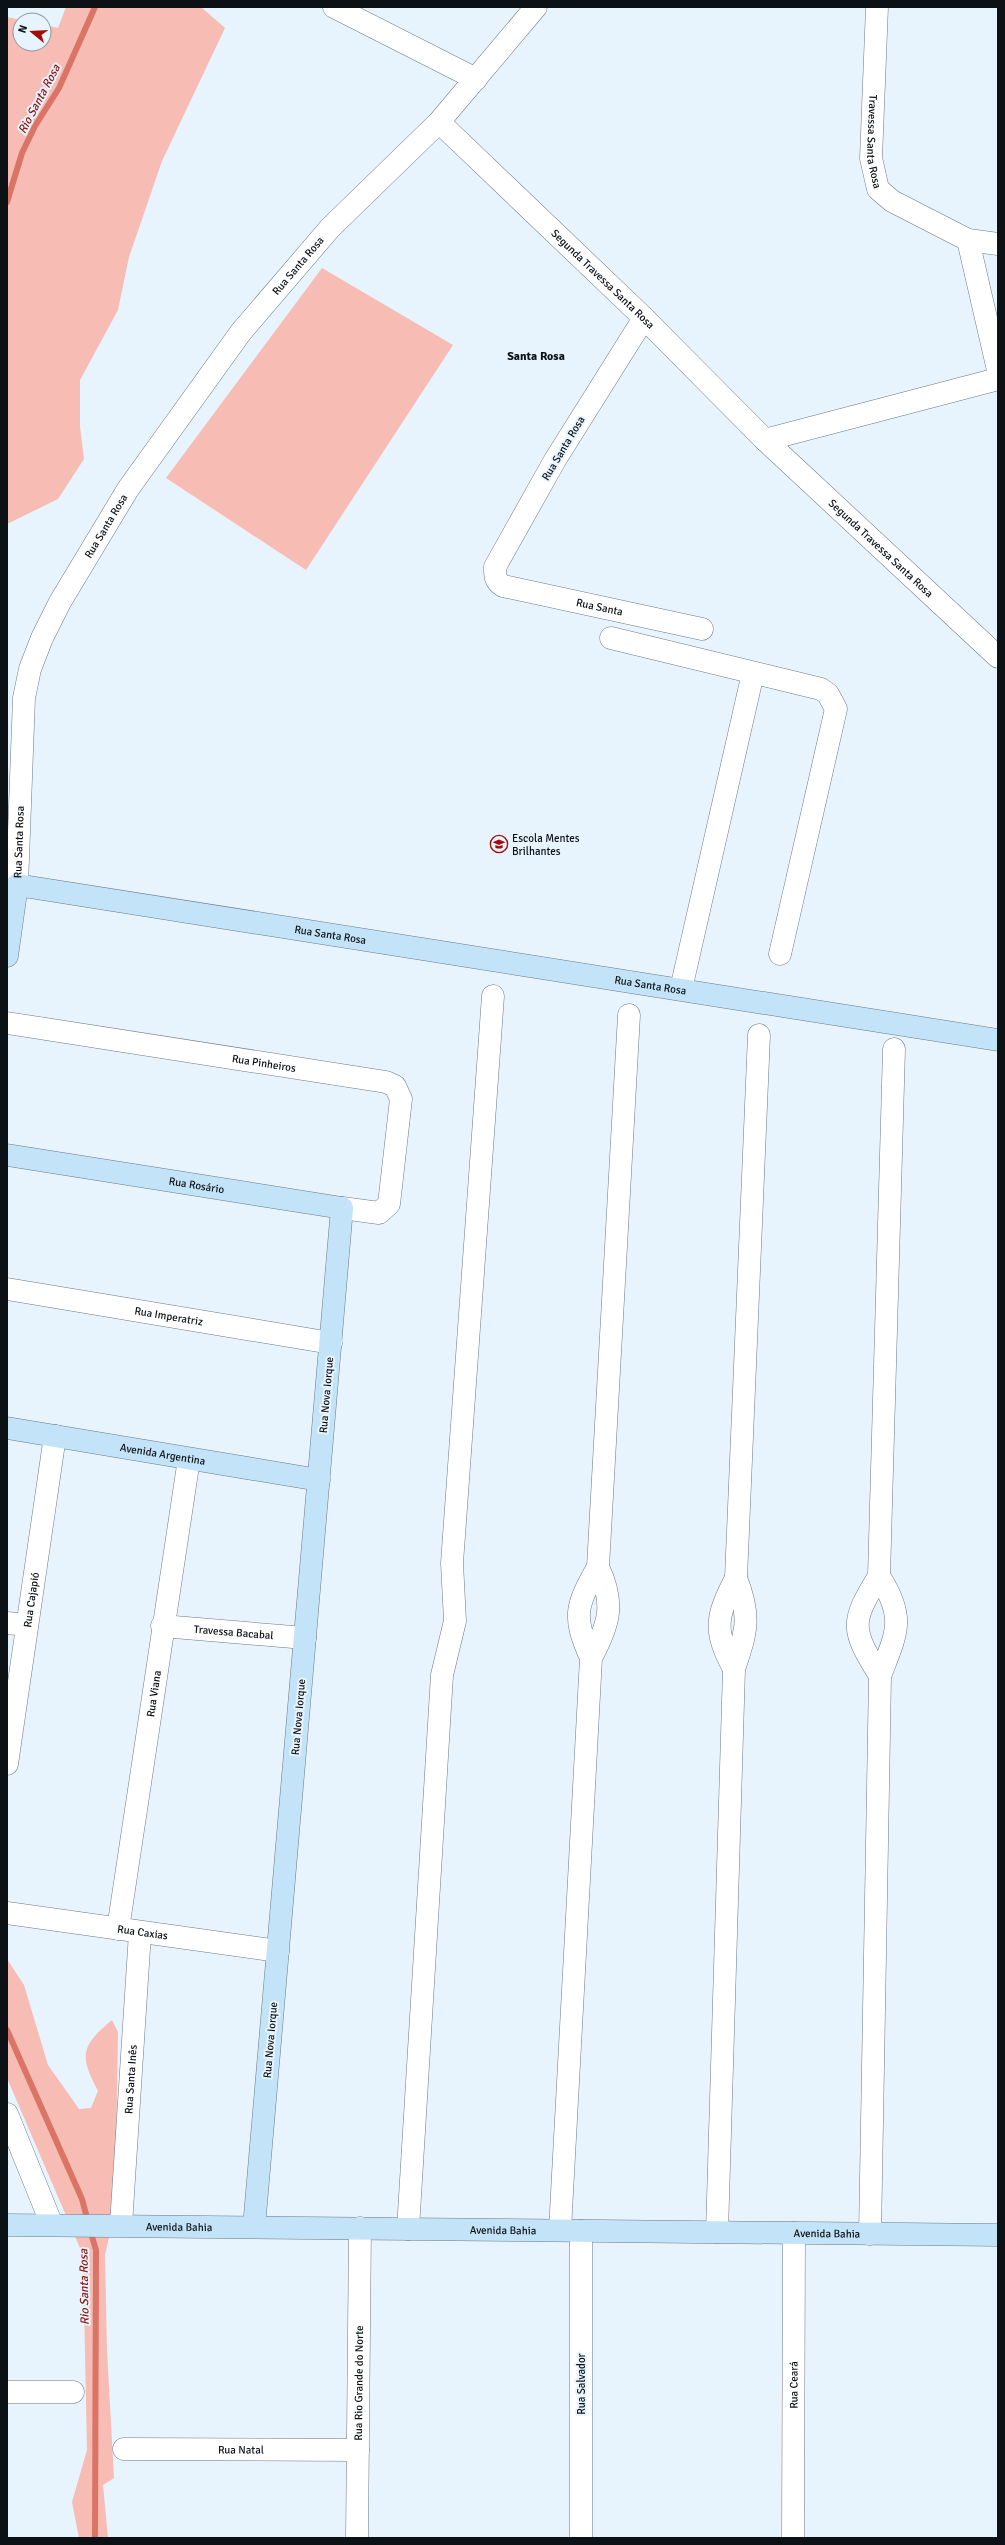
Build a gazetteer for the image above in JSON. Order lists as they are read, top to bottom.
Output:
{
  "streets": {
    "street": [
      "Travessa Santa Rosa",
      "Rua Santa Rosa",
      "Segunda Travessa Santa Rosa",
      "Rua Santa",
      "Rua Pinheiros",
      "Rua Rosário",
      "Rua Imperatriz",
      "Rua Nova Iorque",
      "Avenida Argentina",
      "Rua Cajapió",
      "Travessa Bacabal",
      "Rua Viana",
      "Rua Caxias",
      "Rua Santa Inês",
      "Avenida Bahia",
      "Rua Rio Grande do Norte",
      "Rua Salvador",
      "Rua Ceará",
      "Rua Natal"
    ]
  },
  "crossings": [
    ["Rua Santa Rosa", "Segunda Travessa Santa Rosa"],
    ["Rua Santa Rosa", "Rua Santa"],
    ["Rua Pinheiros", "Rua Rosário"],
    ["Rua Rosário", "Rua Nova Iorque"],
    ["Rua Imperatriz", "Rua Nova Iorque"],
    ["Rua Nova Iorque", "Avenida Argentina"],
    ["Rua Nova Iorque", "Travessa Bacabal"],
    ["Rua Nova Iorque", "Rua Caxias"],
    ["Rua Nova Iorque", "Avenida Bahia"],
    ["Avenida Argentina", "Rua Cajapió"],
    ["Avenida Argentina", "Rua Viana"],
    ["Travessa Bacabal", "Rua Viana"],
    ["Rua Viana", "Rua Caxias"],
    ["Rua Caxias", "Rua Santa Inês"],
    ["Rua Santa Inês", "Avenida Bahia"],
    ["Avenida Bahia", "Rua Rio Grande do Norte"],
    ["Avenida Bahia", "Rua Salvador"],
    ["Avenida Bahia", "Rua Ceará"],
    ["Rua Rio Grande do Norte", "Rua Natal"]
  ],
  "districts": ["Santa Rosa"],
  "water": ["Rio Santa Rosa"],
  "places": {
    "school or university": ["Escola Mentes Brilhantes"]
  },
  "north": "left"
}
